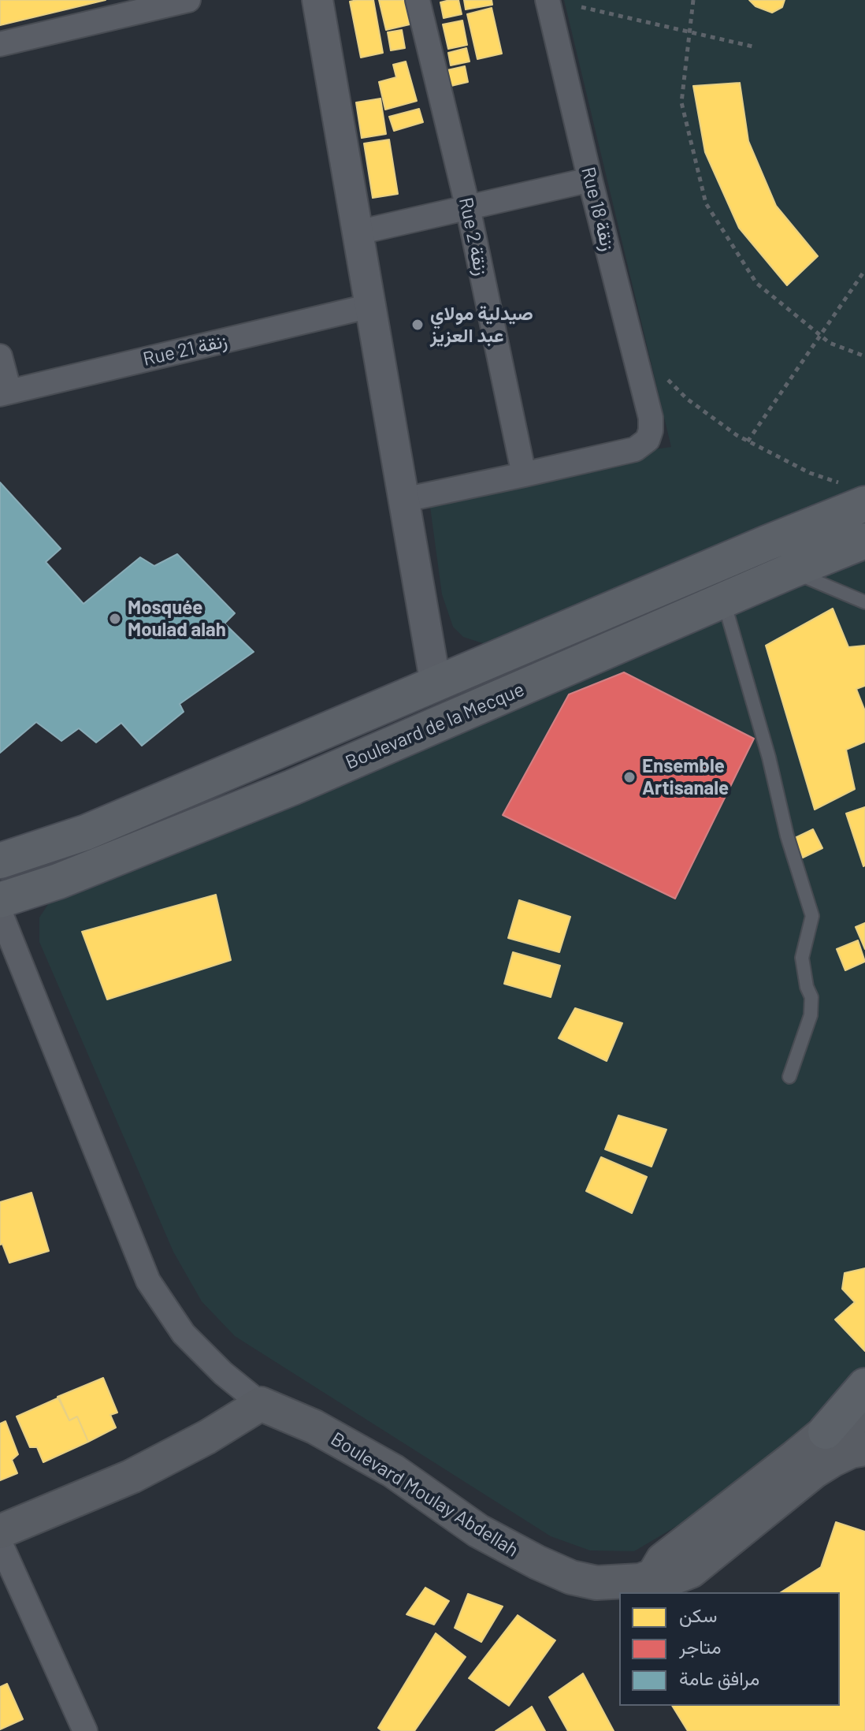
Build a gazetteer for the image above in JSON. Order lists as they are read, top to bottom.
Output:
{
  "streets": {
    "main road": ["Boulevard de la Mecque", "Boulevard Moulay Abdellah"],
    "street": ["Rue 18 زنقة", "Rue 2 زنقة", "Rue 21 زنقة"]
  },
  "crossings": [
    ["Rue 18 زنقة", "Rue 2 زنقة"]
  ],
  "places": ["صيدلية مولاي عبد العزيز", "Mosquée Moulad alah", "Ensemble Artisanale"],
  "legend": ["سكن", "متاجر", "مرافق عامة"]
}
